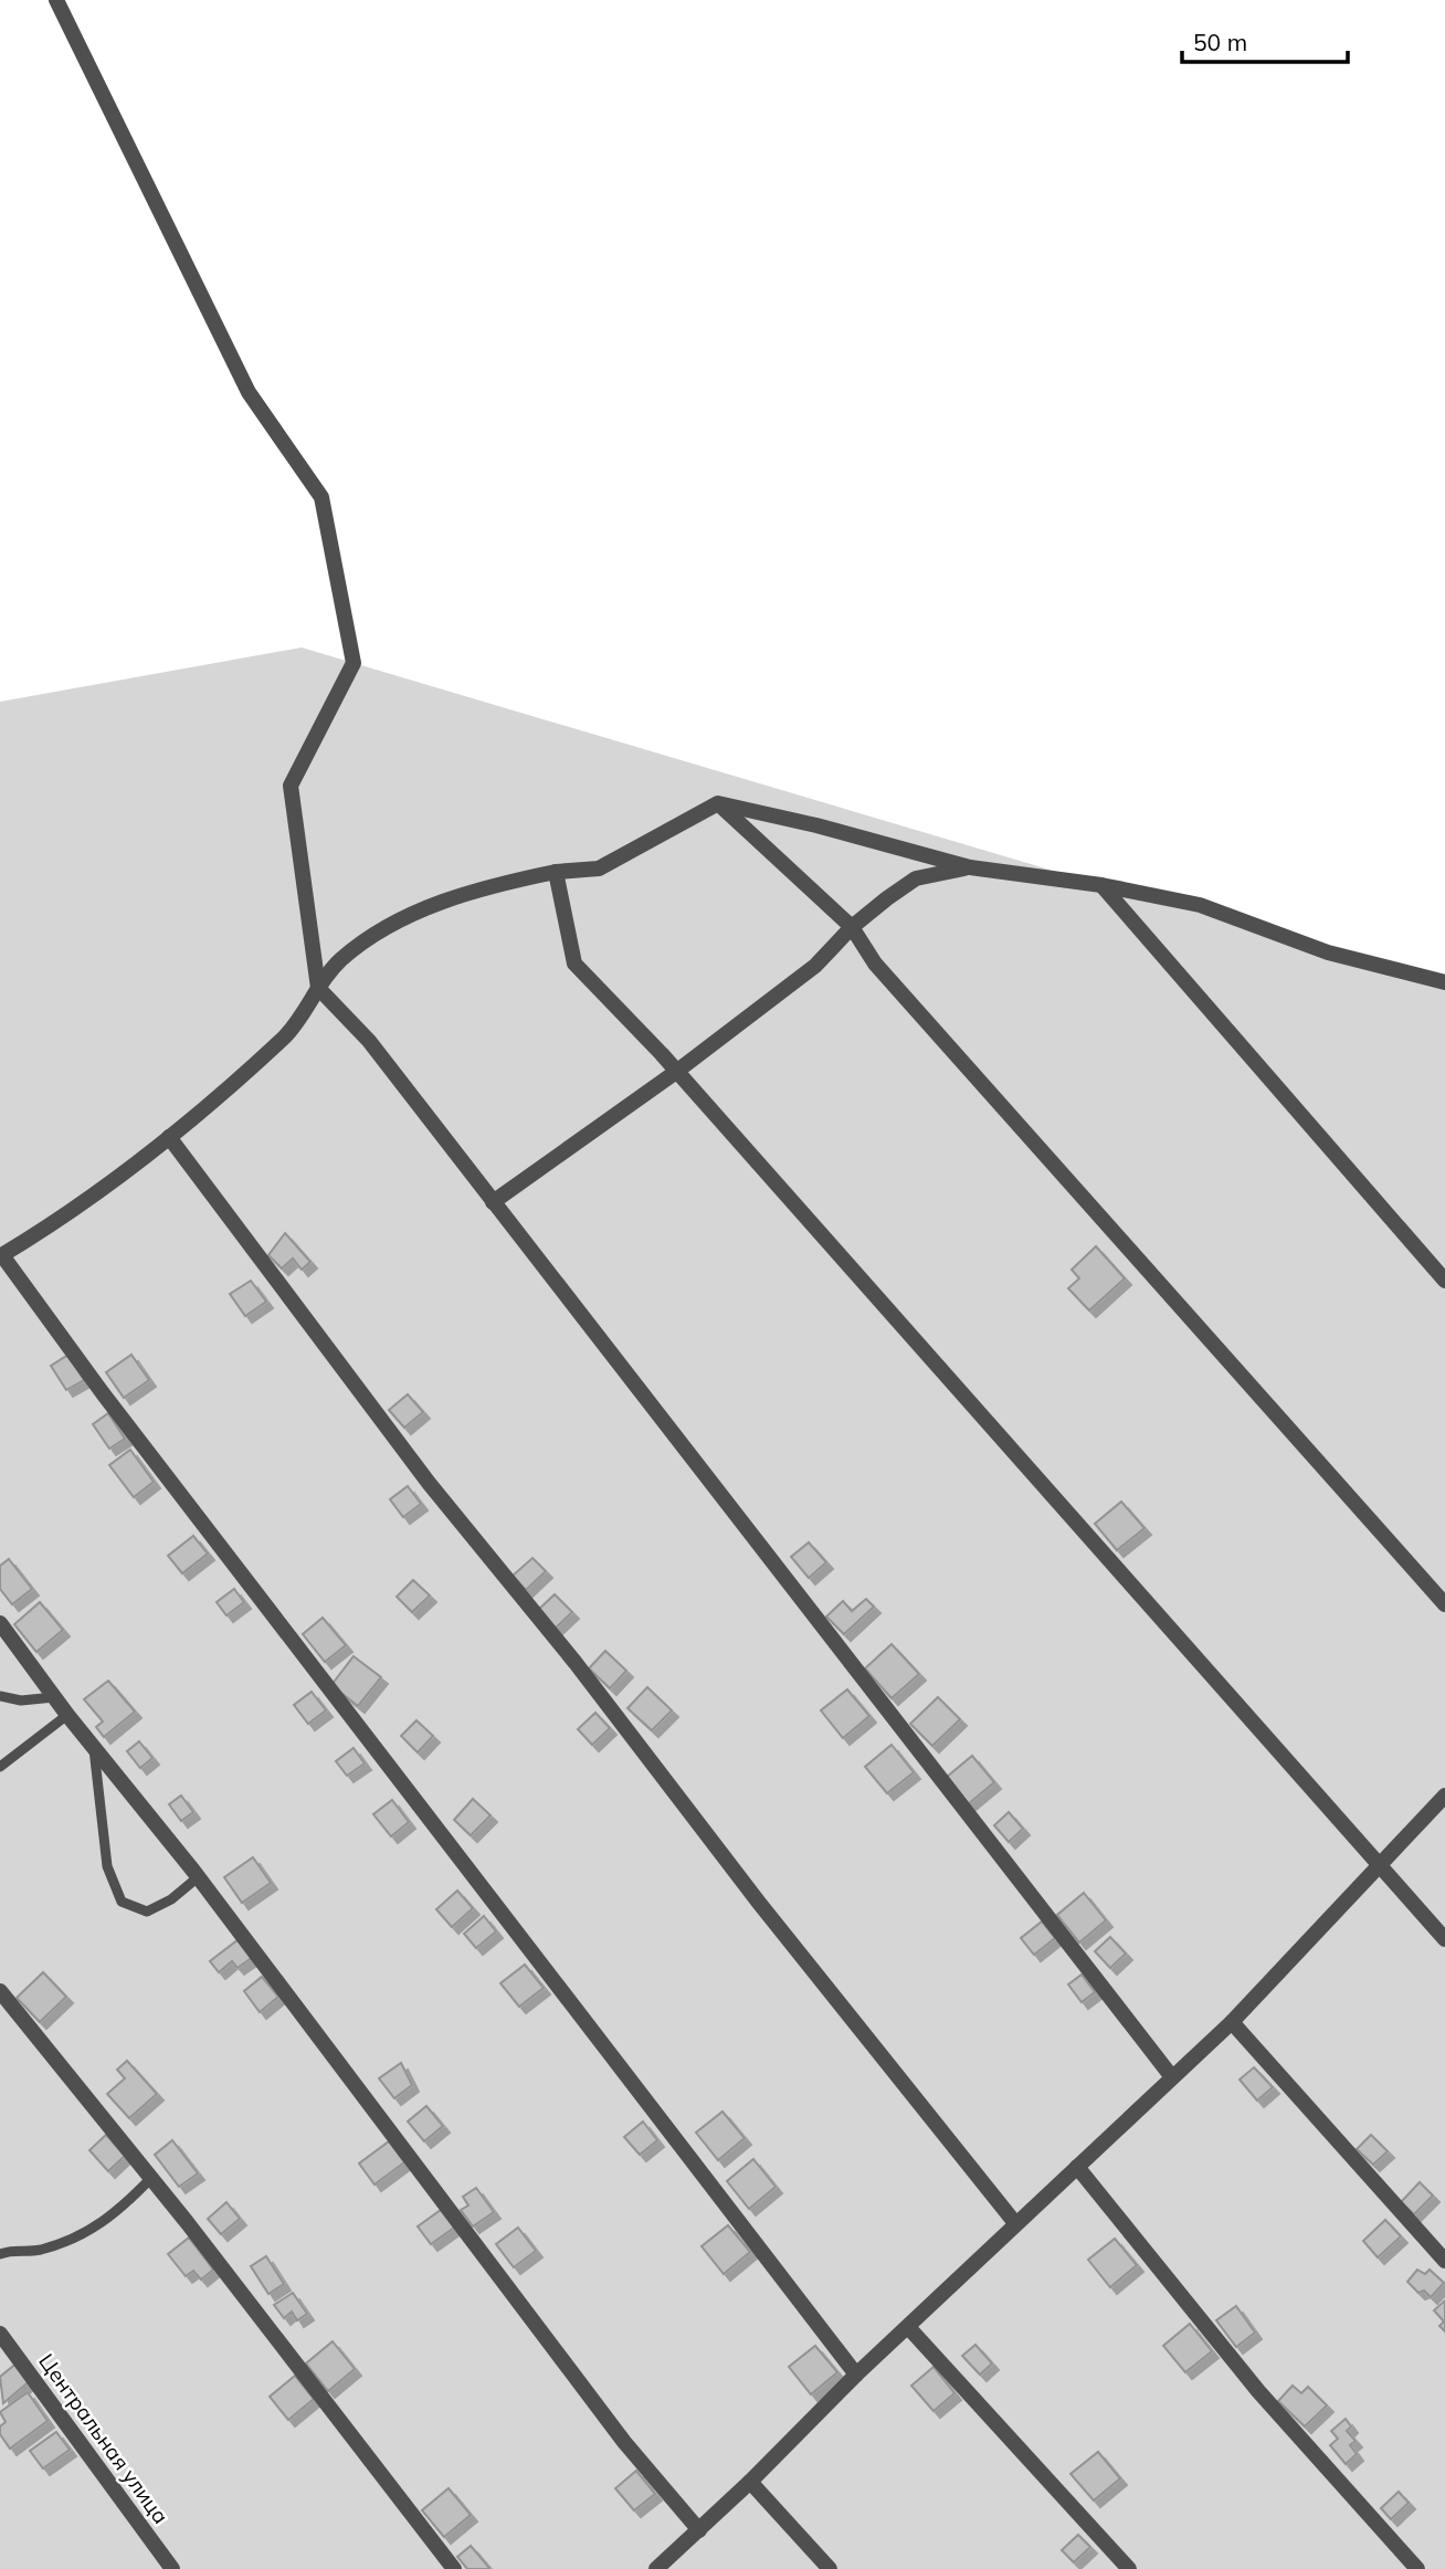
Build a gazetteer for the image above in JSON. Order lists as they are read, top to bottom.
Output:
{
  "streets": {
    "street": ["Центральная улица"]
  },
  "scale_bar": "50 m"
}
